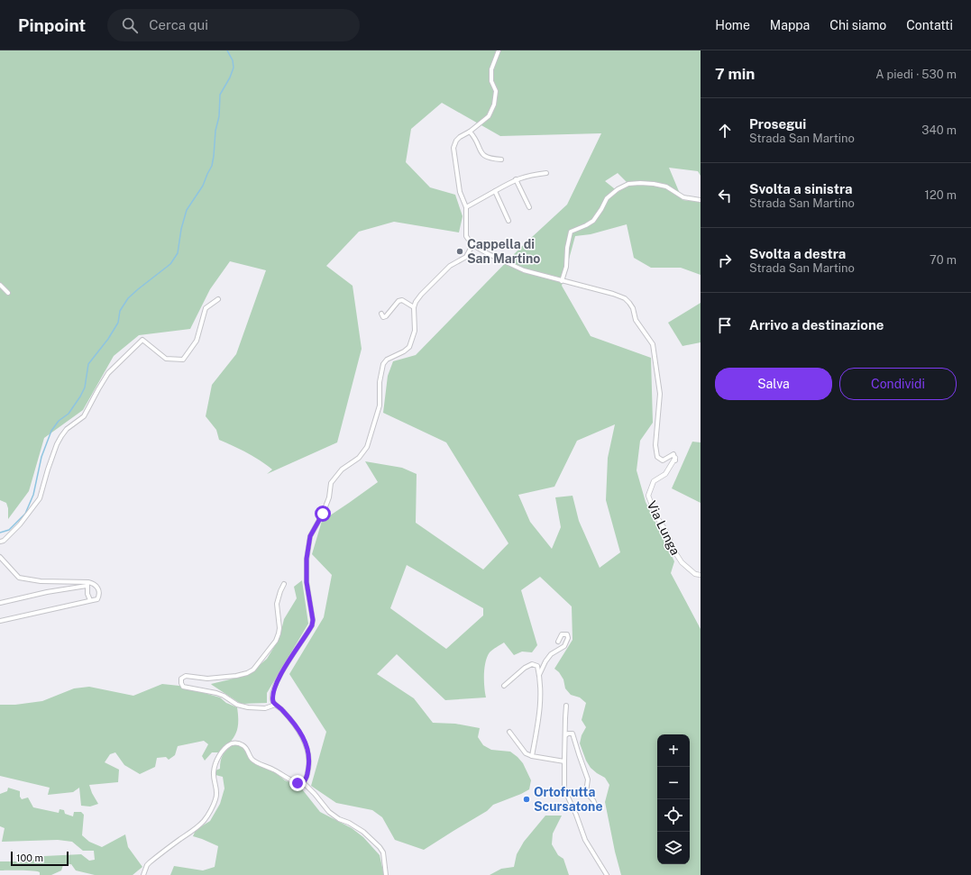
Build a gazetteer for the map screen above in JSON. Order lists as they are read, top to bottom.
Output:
{
  "streets": {
    "street": ["Via Lunga"]
  },
  "places": ["Cappella di San Martino", "Ortofrutta Scursatone"],
  "scale_bar": "100 m",
  "page": {
    "header": "Pinpoint",
    "search": "Cerca qui",
    "nav": [
      "Home",
      "Mappa",
      "Chi siamo",
      "Contatti"
    ],
    "heading": ["7 min", "A piedi · 530 m"],
    "list": [
      ["Prosegui", "Strada San Martino", "340 m"],
      ["Svolta a sinistra", "Strada San Martino", "120 m"],
      ["Svolta a destra", "Strada San Martino", "70 m"],
      "Arrivo a destinazione"
    ],
    "buttons": ["Salva", "Condividi"],
    "map_buttons": ["+", "−"],
    "scale": "100 m"
  }
}
